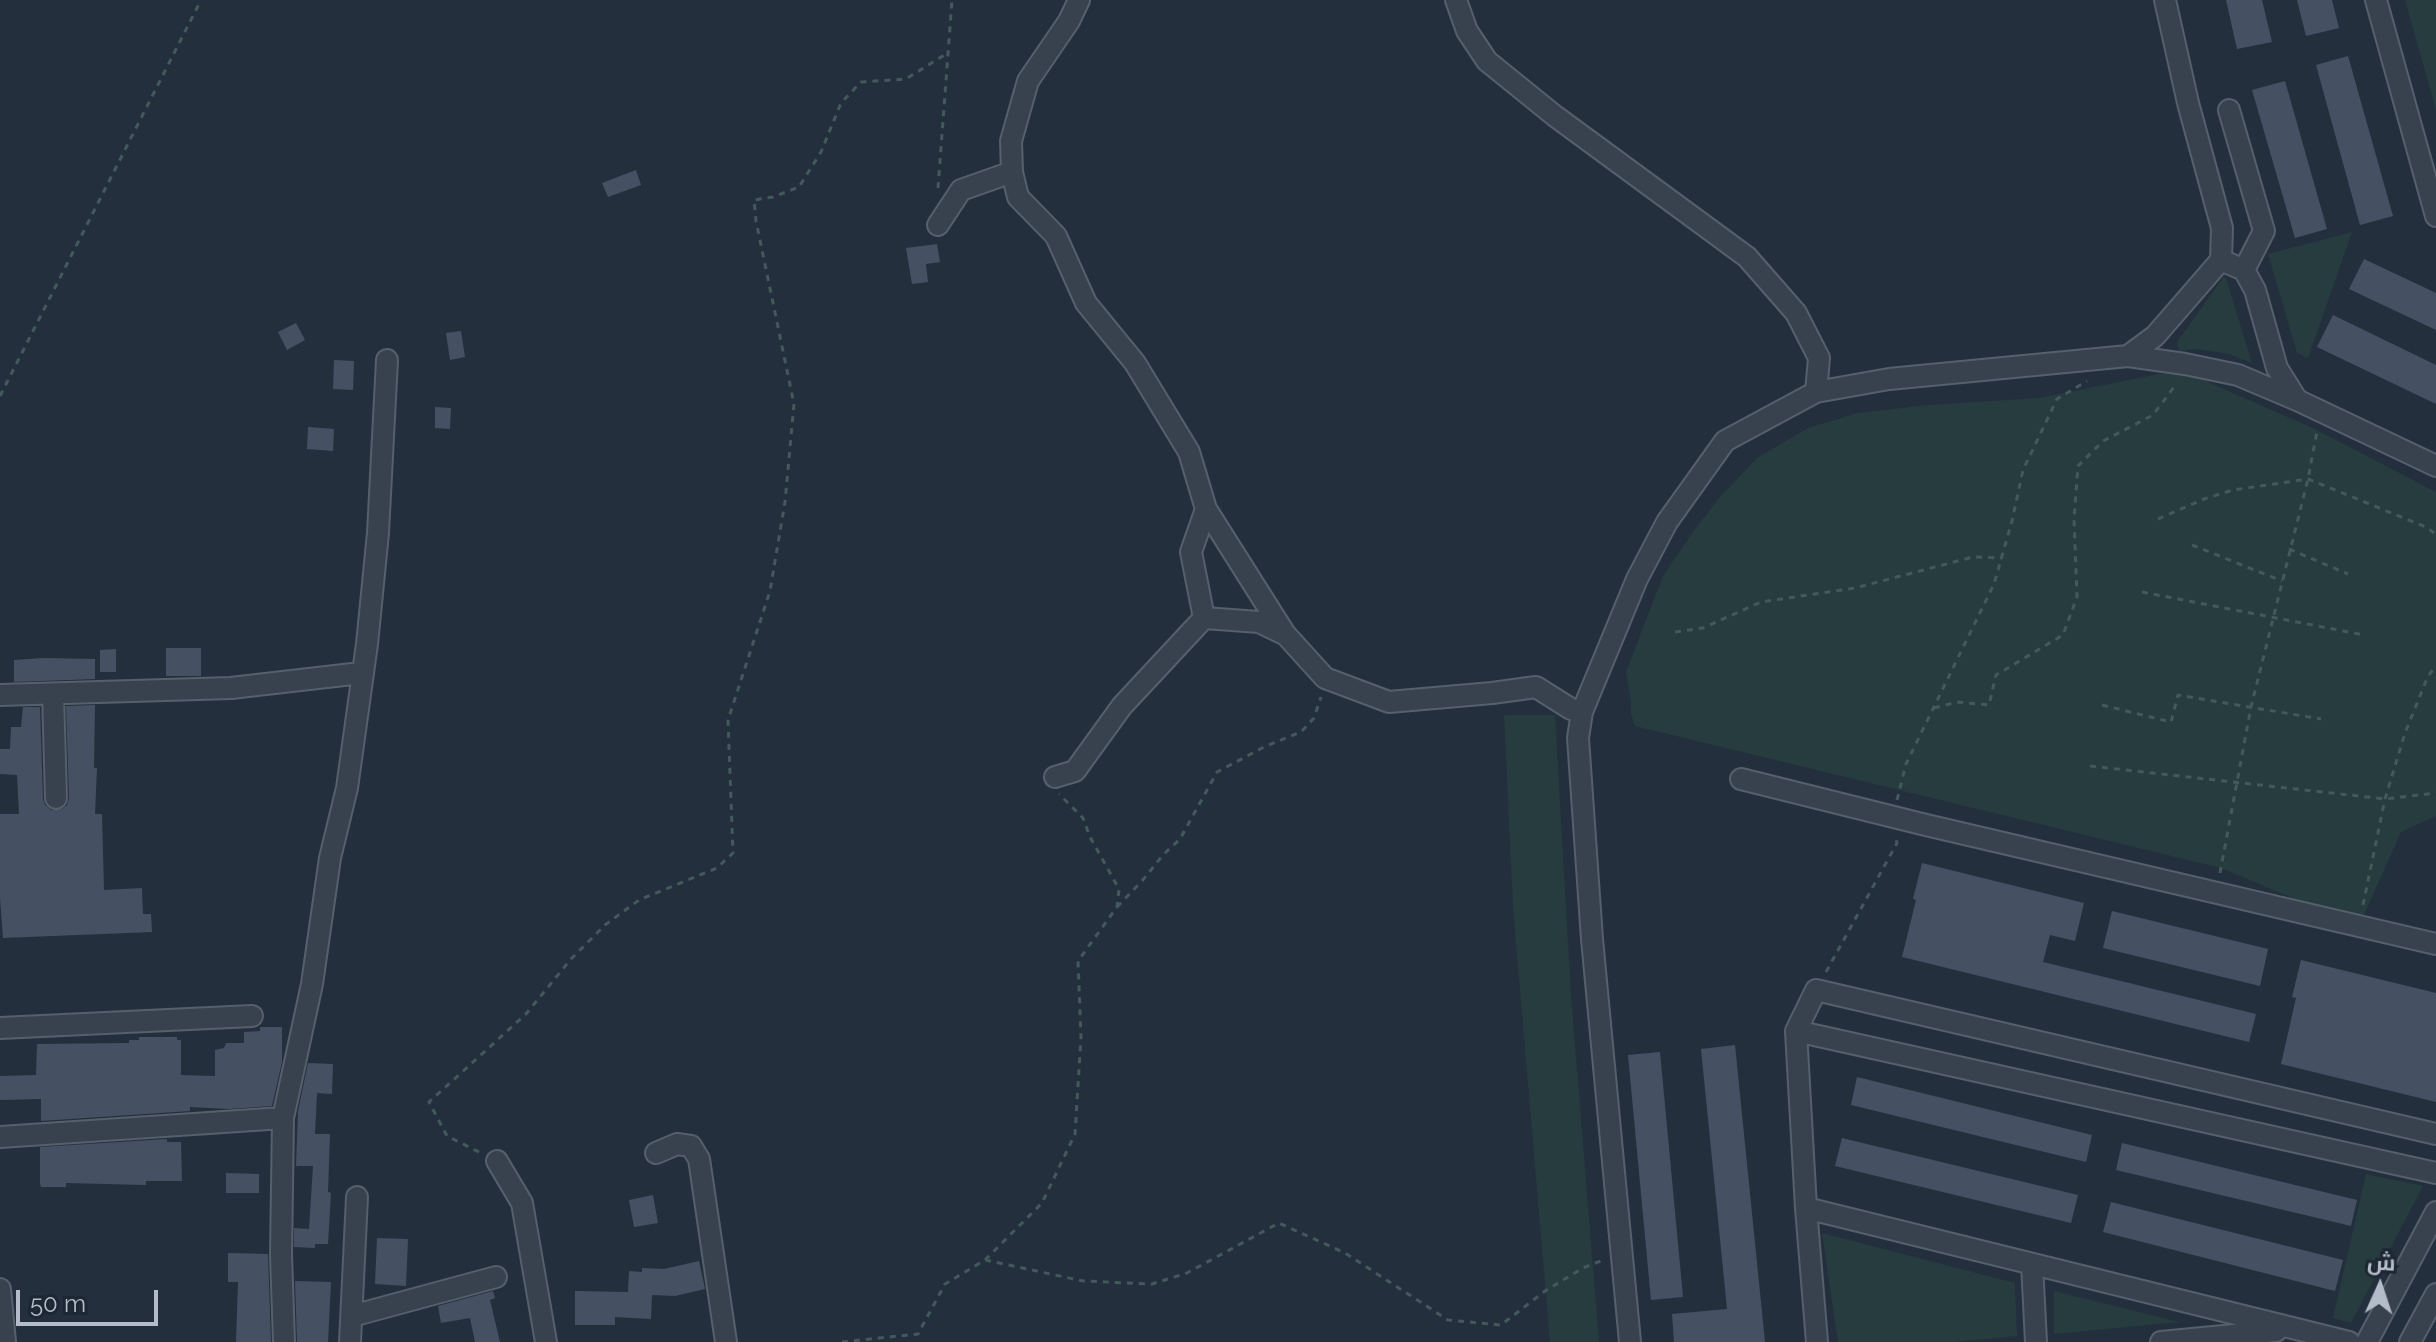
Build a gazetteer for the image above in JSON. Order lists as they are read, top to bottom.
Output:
{
  "scale_bar": "50 m",
  "north": "top"
}
